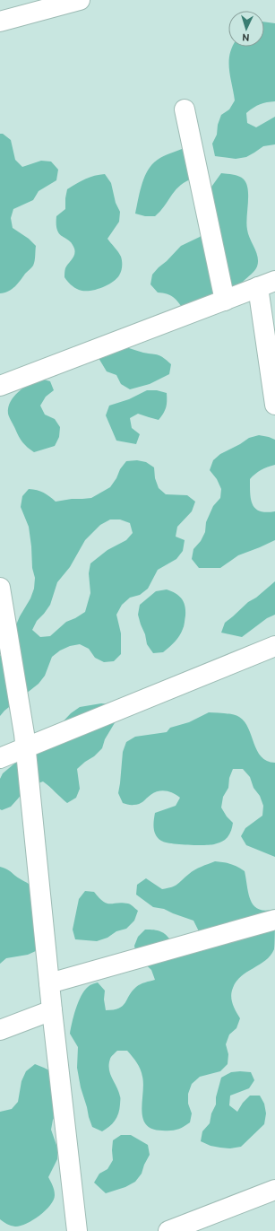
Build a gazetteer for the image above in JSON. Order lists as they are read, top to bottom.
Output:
{
  "north": "bottom"
}
